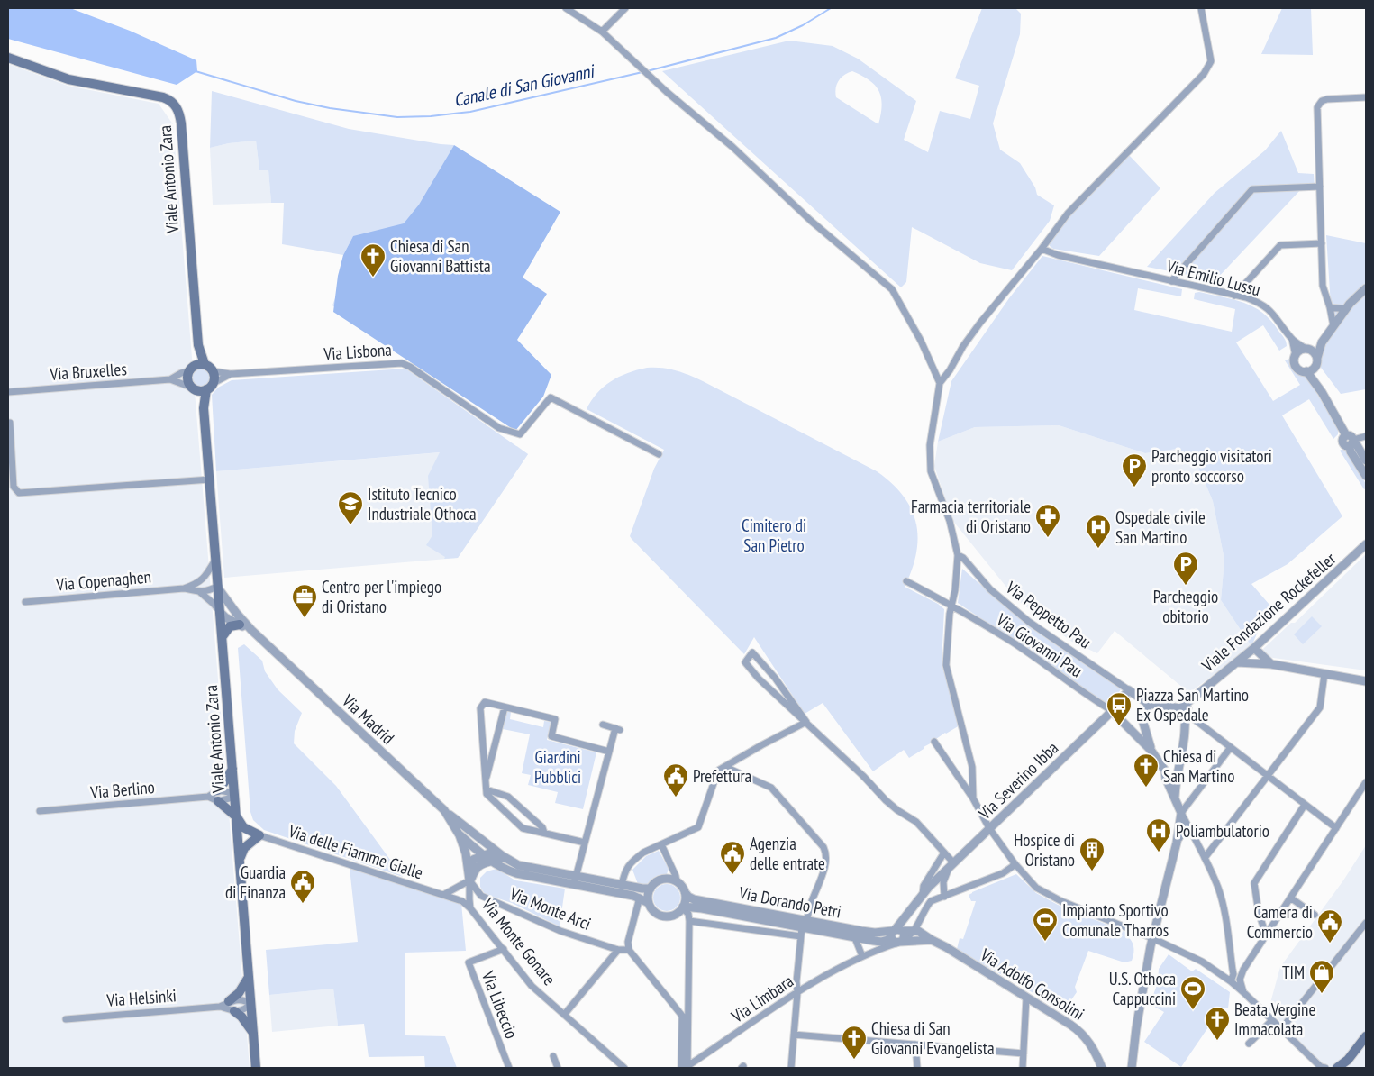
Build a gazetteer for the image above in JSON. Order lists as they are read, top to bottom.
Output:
{
  "streets": {
    "main road": ["Viale Antonio Zara"],
    "street": [
      "Via Emilio Lussu",
      "Via Lisbona",
      "Via Bruxelles",
      "Via Copenaghen",
      "Viale Fondazione Rockefeller",
      "Via Peppetto Pau",
      "Via Giovanni Pau",
      "Via Madrid",
      "Via Severino Ibba",
      "Via Berlino",
      "Via delle Fiamme Gialle",
      "Via Dorando Petri",
      "Via Monte Arci",
      "Via Monte Gonare",
      "Via Adolfo Consolini",
      "Via Helsinki",
      "Via Limbara",
      "Via Libeccio"
    ]
  },
  "crossings": [
    ["Viale Antonio Zara", "Via Lisbona"],
    ["Viale Antonio Zara", "Via Bruxelles"],
    ["Viale Antonio Zara", "Via Copenaghen"],
    ["Viale Antonio Zara", "Via Madrid"],
    ["Via Lisbona", "Via Bruxelles"],
    ["Via Peppetto Pau", "Via Severino Ibba"],
    ["Via Giovanni Pau", "Via Severino Ibba"],
    ["Via Severino Ibba", "Via Dorando Petri"],
    ["Via Severino Ibba", "Via Adolfo Consolini"],
    ["Via Severino Ibba", "Via Limbara"],
    ["Via delle Fiamme Gialle", "Via Monte Gonare"],
    ["Via Dorando Petri", "Via Adolfo Consolini"],
    ["Via Dorando Petri", "Via Limbara"],
    ["Via Monte Arci", "Via Monte Gonare"],
    ["Via Monte Gonare", "Via Libeccio"],
    ["Via Adolfo Consolini", "Via Limbara"]
  ],
  "water": ["Canale di San Giovanni"],
  "parks": ["Cimitero di San Pietro", "Giardini Pubblici"],
  "places": {
    "church": [
      "Chiesa di San Giovanni Battista",
      "Chiesa di San Martino",
      "Beata Vergine Immacolata",
      "Chiesa di San Giovanni Evangelista"
    ],
    "parking": ["Parcheggio visitatori pronto soccorso", "Parcheggio obitorio"],
    "school or university": ["Istituto Tecnico Industriale Othoca"],
    "pharmacy": ["Farmacia territoriale di Oristano"],
    "hospital": ["Ospedale civile San Martino", "Poliambulatorio"],
    "office": ["Centro per l'impiego di Oristano"],
    "bus stop": ["Piazza San Martino Ex Ospedale"],
    "public building": [
      "Prefettura",
      "Agenzia delle entrate",
      "Guardia di Finanza",
      "Camera di Commercio"
    ],
    "building": ["Hospice di Oristano"],
    "sports": ["Impianto Sportivo Comunale Tharros", "U.S. Othoca Cappuccini"],
    "shop": ["TIM"]
  }
}
